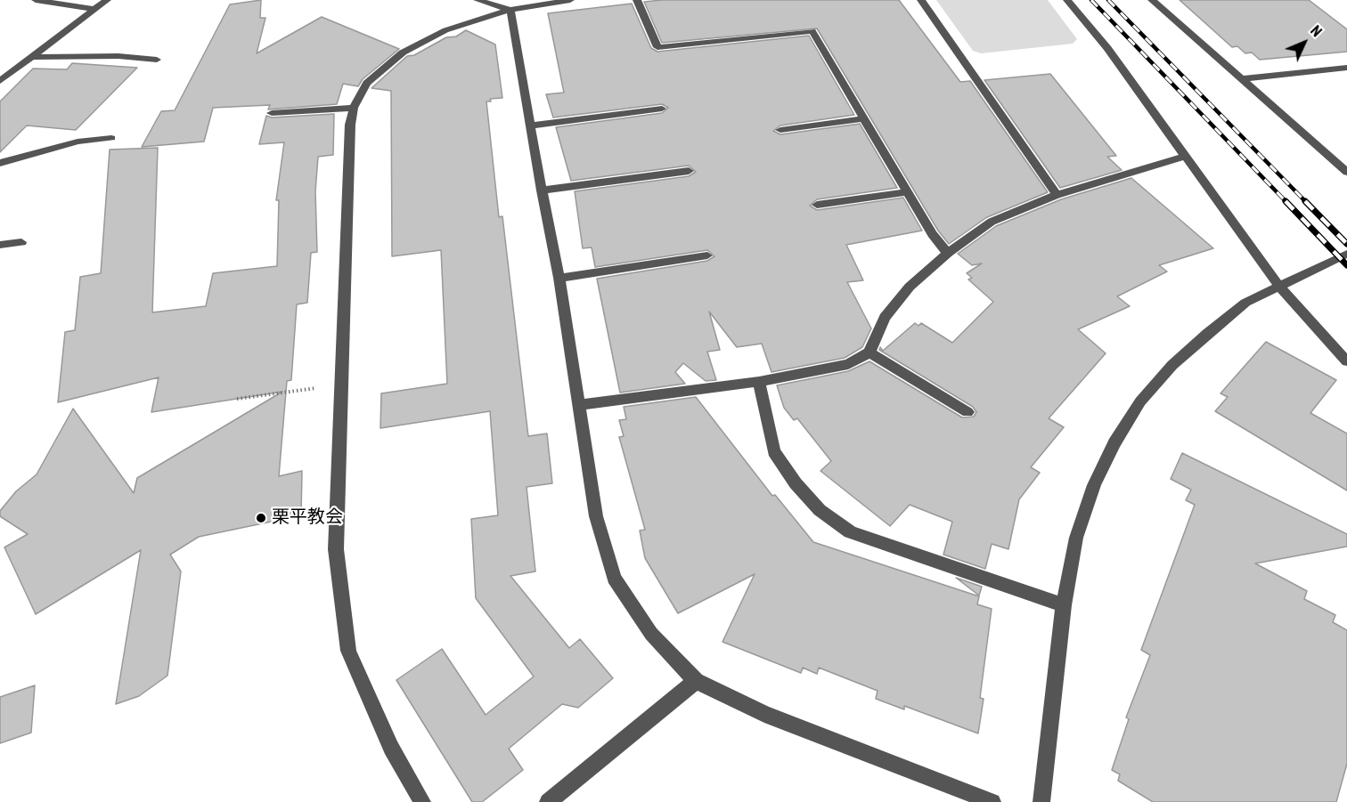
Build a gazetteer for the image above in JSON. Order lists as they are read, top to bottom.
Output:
{
  "places": ["栗平教会"],
  "north": "top right"
}
